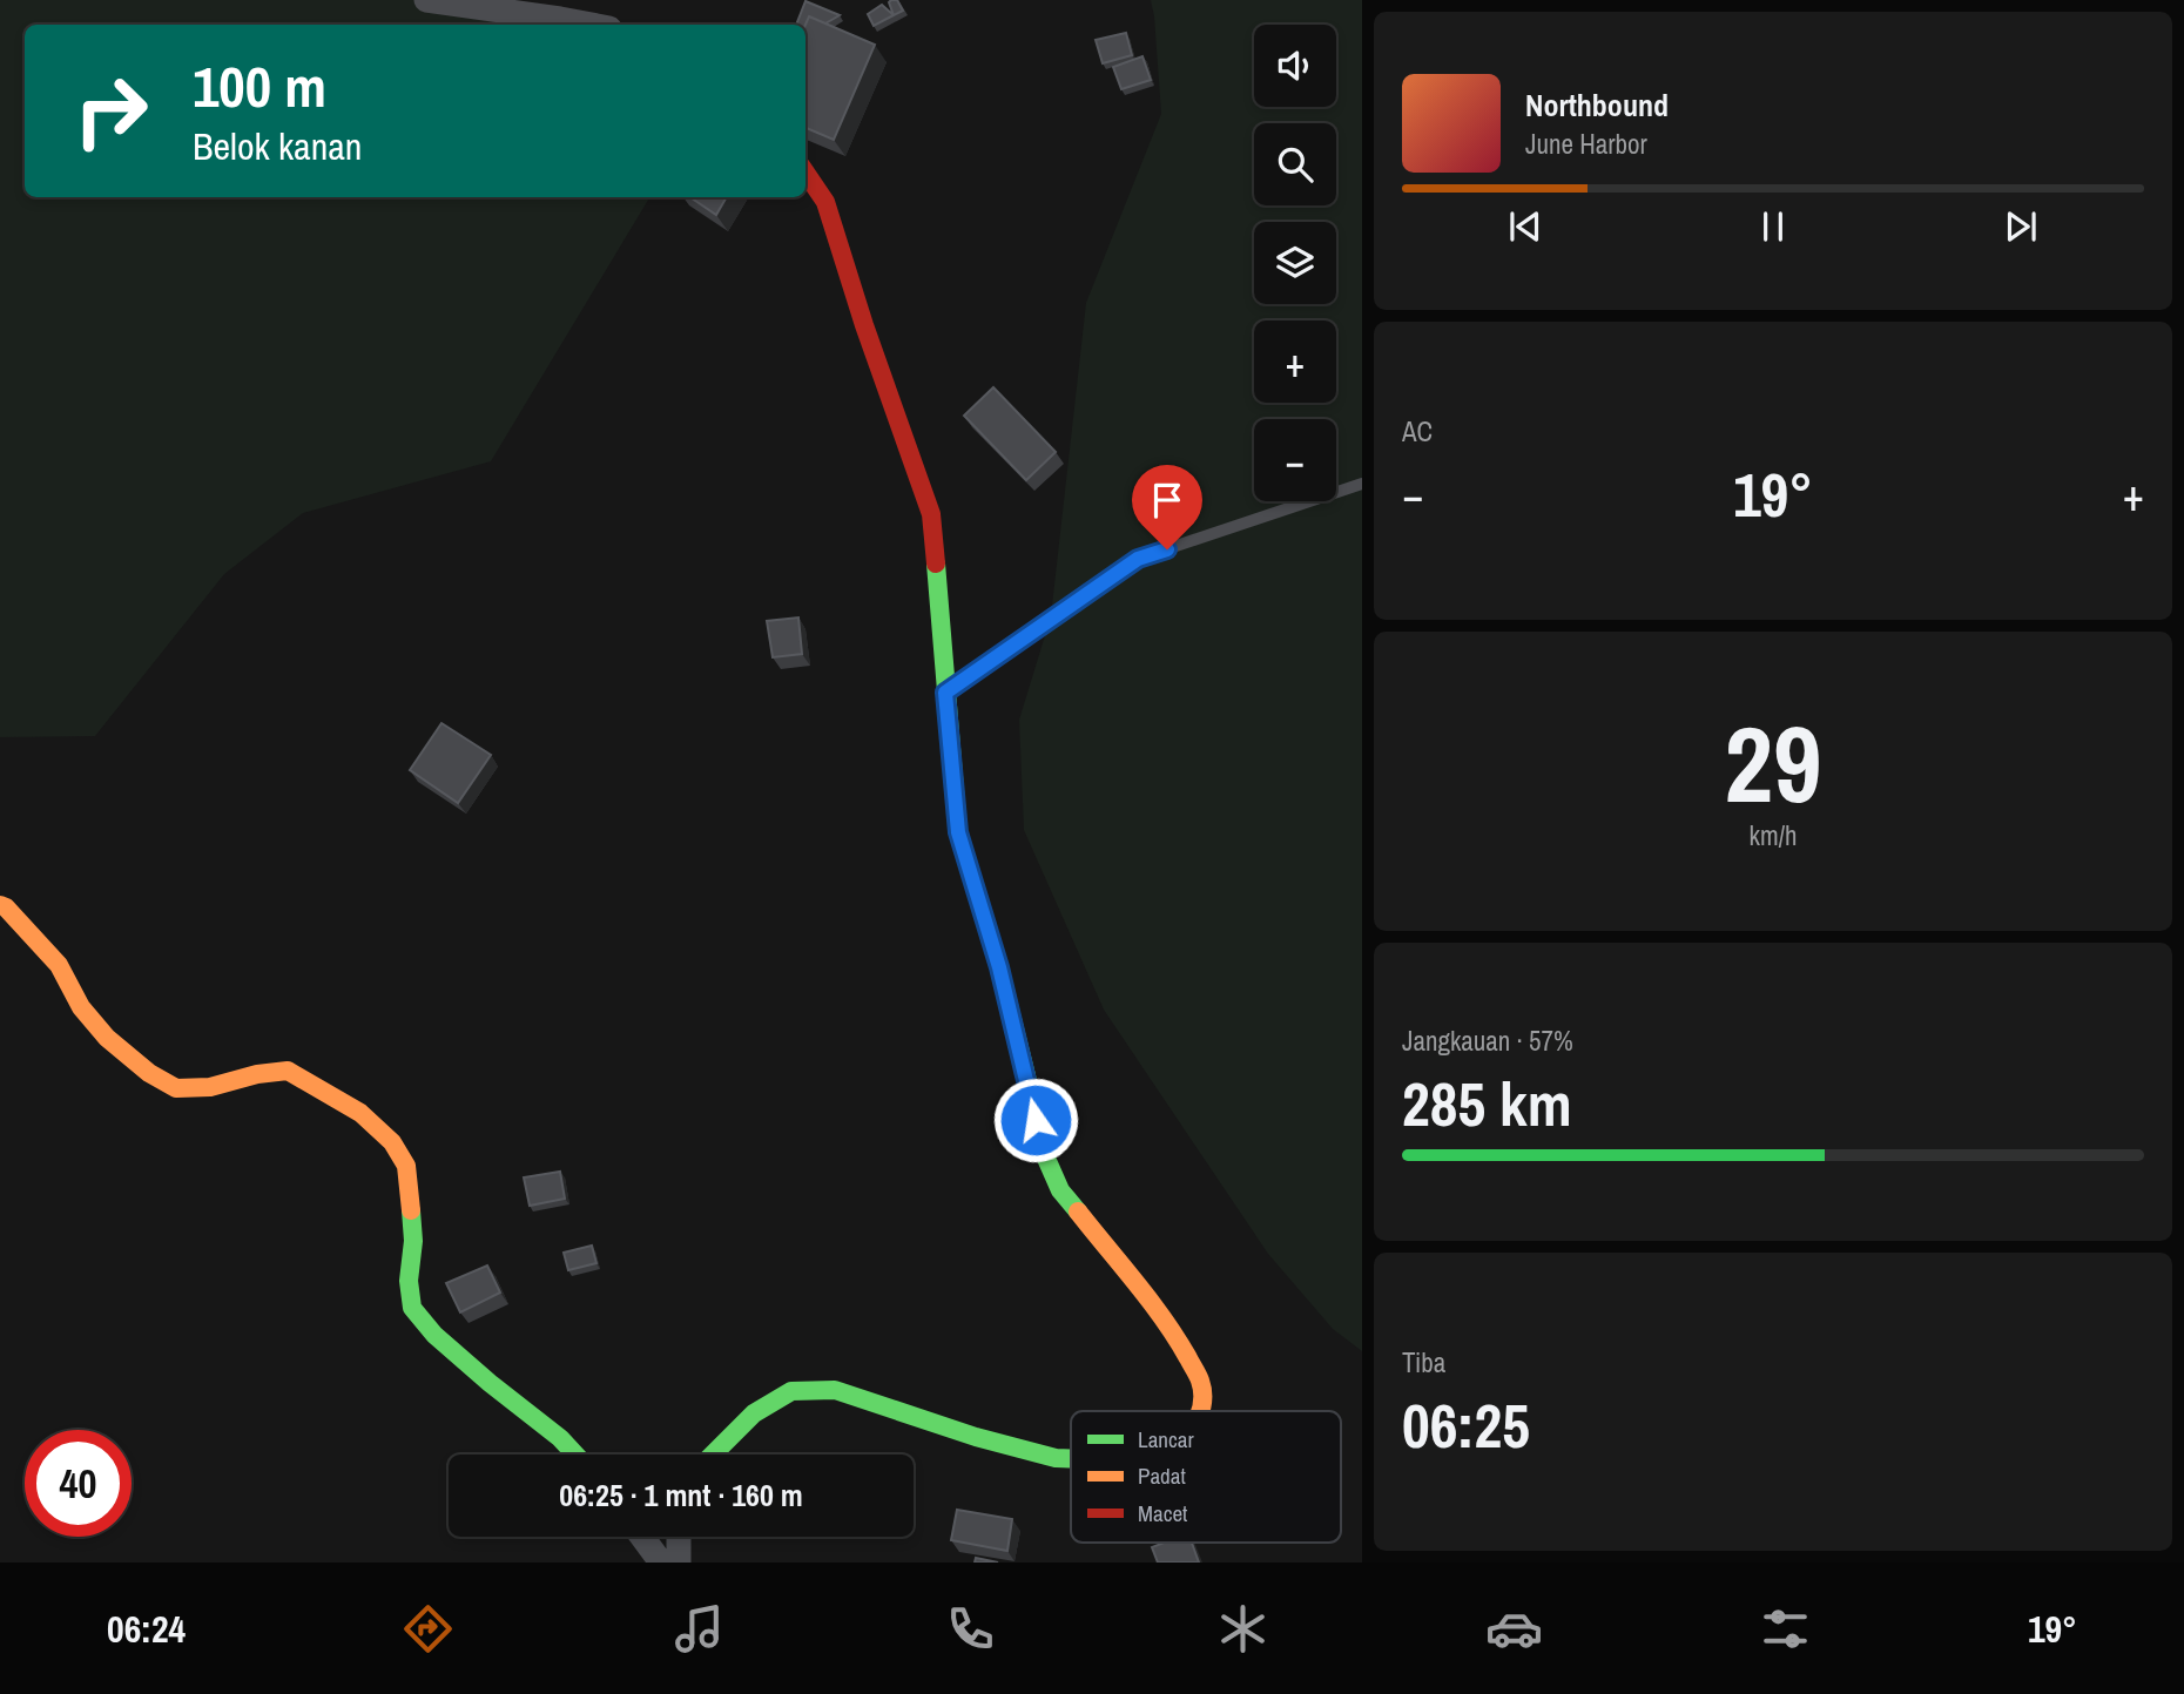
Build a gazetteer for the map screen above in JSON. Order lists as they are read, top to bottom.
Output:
{
  "legend": ["Lancar", "Padat", "Macet"],
  "page": {
    "map_buttons": ["+", "−"],
    "turn": ["100 m", "Belok kanan"],
    "song": ["Northbound", "June Harbor"],
    "tile": [
      "AC",
      ["29", "km/h"],
      ["Jangkauan · 57%", "285 km"],
      ["Tiba", "06:25"]
    ],
    "heat": ["−", "19°", "+"],
    "limit": "40",
    "trip": "06:25 · 1 mnt · 160 m",
    "tabs": ["06:24", "19°"]
  }
}
